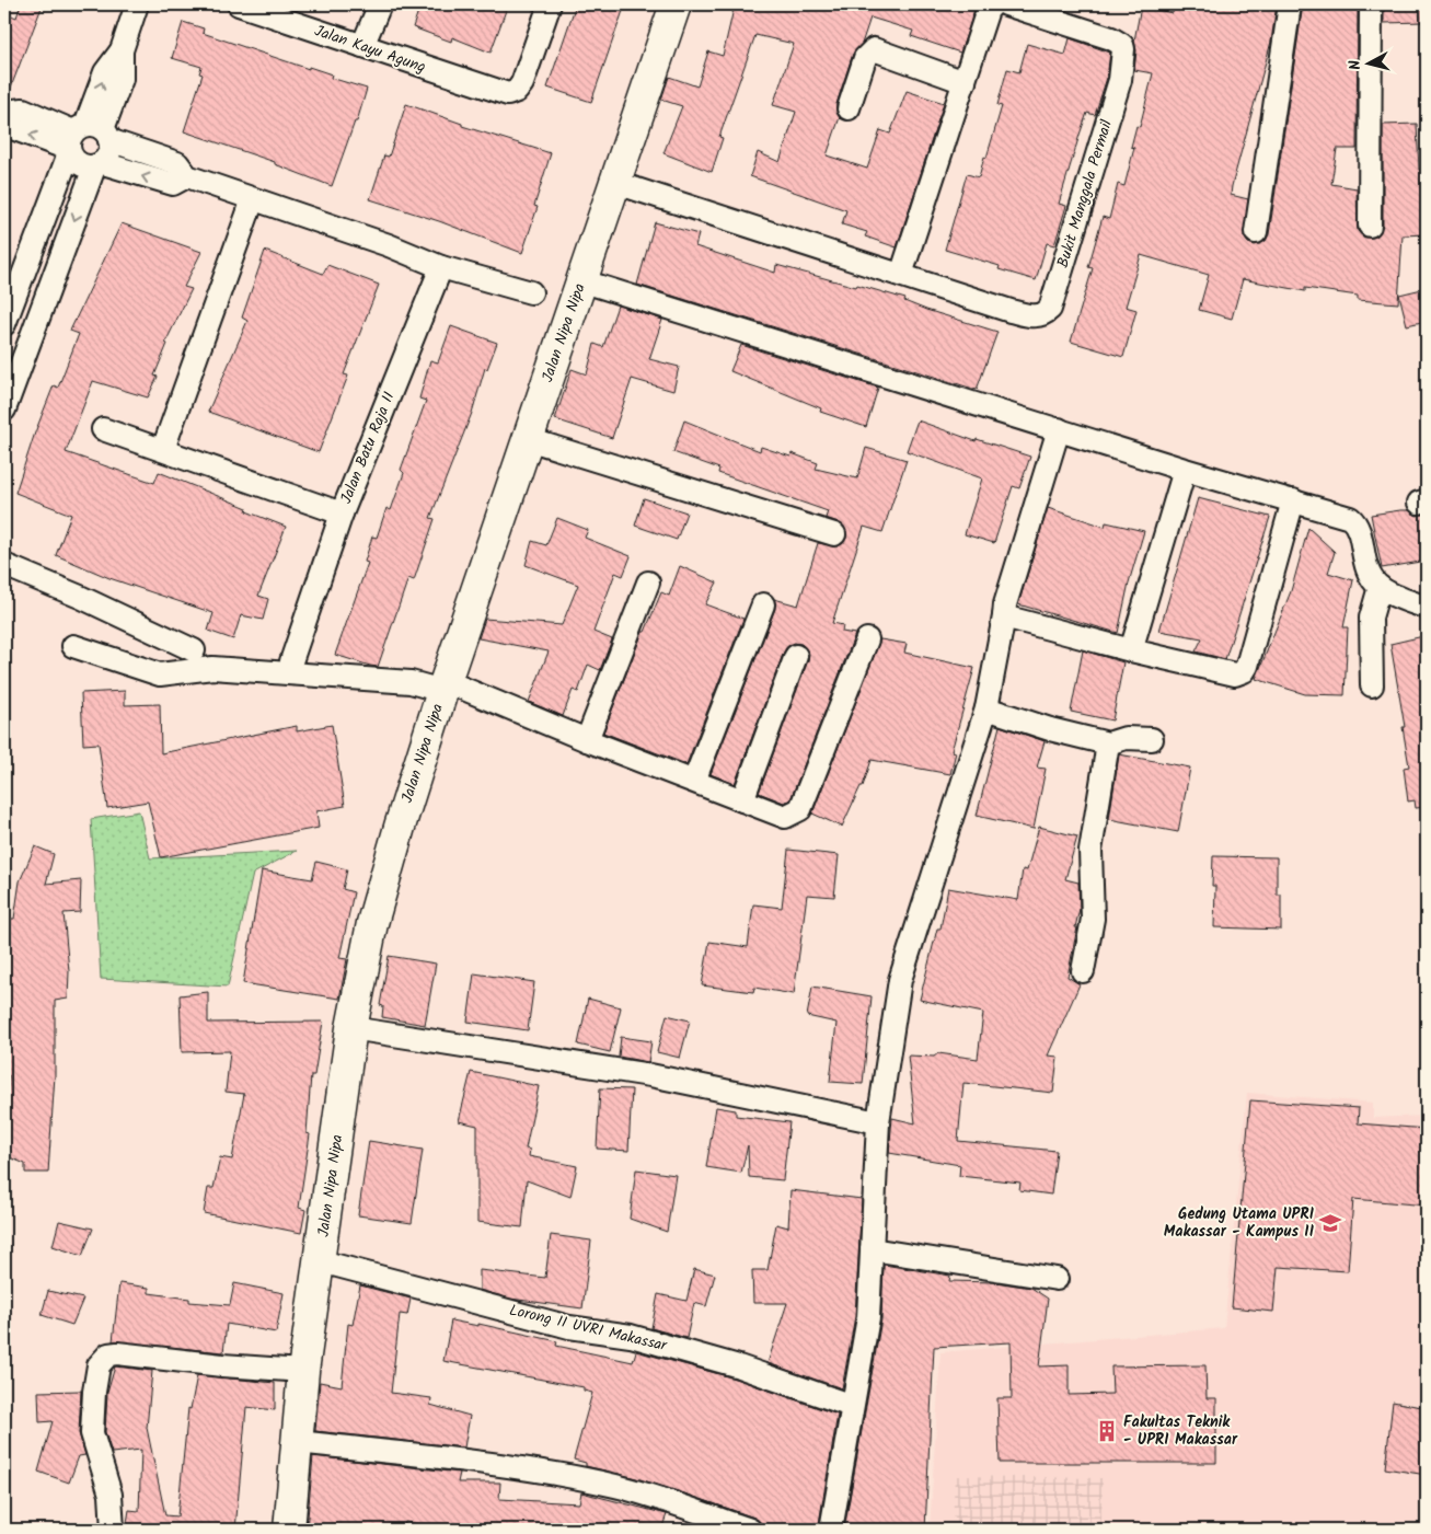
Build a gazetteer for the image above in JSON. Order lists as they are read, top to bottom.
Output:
{
  "streets": {
    "street": [
      "Jalan Kayu Agung",
      "Bukit Manggala Permail",
      "Jalan Nipa Nipa",
      "Jalan Batu Raja II",
      "Lorong II UVRI Makassar"
    ]
  },
  "crossings": [
    ["Bukit Manggala Permail", "Jalan Nipa Nipa"],
    ["Jalan Nipa Nipa", "Lorong II UVRI Makassar"]
  ],
  "places": {
    "school or university": ["Gedung Utama UPRI Makassar - Kampus II"],
    "building": ["Fakultas Teknik - UPRI Makassar"]
  },
  "north": "left"
}
